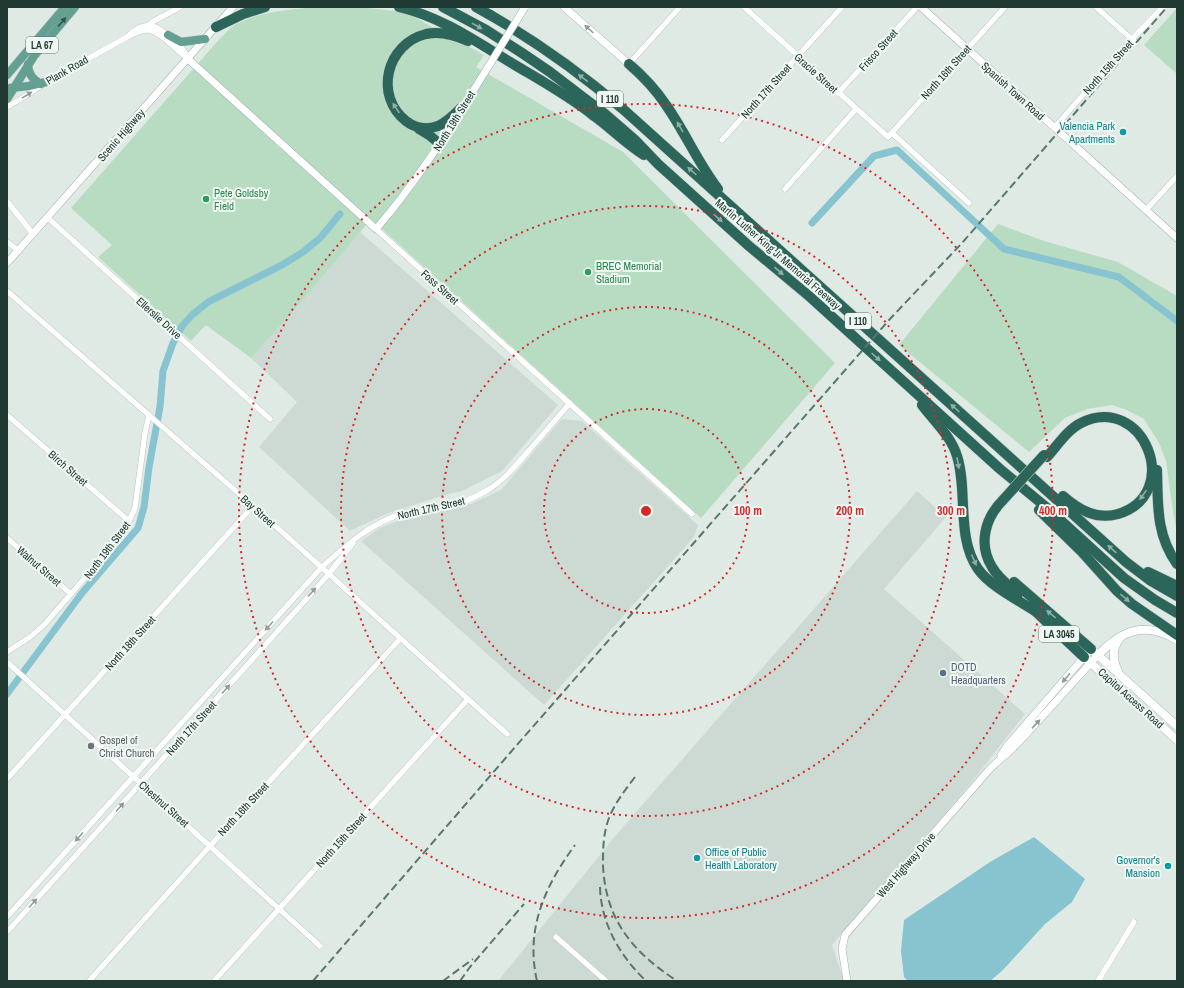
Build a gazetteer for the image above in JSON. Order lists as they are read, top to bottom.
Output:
{
  "streets": {
    "highway": ["I 110", "Martin Luther King Jr Memorial Freeway", "LA 3045"],
    "main road": ["LA 67", "Capitol Access Road"],
    "street": [
      "Frisco Street",
      "North 15th Street",
      "Plank Road",
      "North 16th Street",
      "Gracie Street",
      "North 17th Street",
      "Spanish Town Road",
      "North 19th Street",
      "Scenic Highway",
      "Foss Street",
      "Ellerslie Drive",
      "Birch Street",
      "Bay Street",
      "Walnut Street",
      "North 18th Street",
      "Chestnut Street",
      "West Highway Drive"
    ]
  },
  "crossings": [
    ["Frisco Street", "Gracie Street"],
    ["North 15th Street", "Spanish Town Road"],
    ["North 15th Street", "Bay Street"],
    ["North 15th Street", "Chestnut Street"],
    ["Plank Road", "Scenic Highway"],
    ["Plank Road", "Foss Street"],
    ["North 16th Street", "Gracie Street"],
    ["North 16th Street", "Spanish Town Road"],
    ["North 16th Street", "Bay Street"],
    ["North 16th Street", "Chestnut Street"],
    ["Gracie Street", "North 17th Street"],
    ["North 17th Street", "Foss Street"],
    ["North 17th Street", "Bay Street"],
    ["North 17th Street", "Chestnut Street"],
    ["North 19th Street", "Foss Street"],
    ["North 19th Street", "Birch Street"],
    ["North 19th Street", "Bay Street"],
    ["North 19th Street", "Walnut Street"],
    ["Scenic Highway", "Foss Street"],
    ["Scenic Highway", "Ellerslie Drive"],
    ["Bay Street", "North 18th Street"],
    ["LA 3045", "Capitol Access Road"],
    ["LA 3045", "West Highway Drive"],
    ["North 18th Street", "Chestnut Street"],
    ["Capitol Access Road", "West Highway Drive"]
  ],
  "places": [
    "Valencia Park Apartments",
    "Pete Goldsby Field",
    "BREC Memorial Stadium",
    "DOTD Headquarters",
    "Gospel of Christ Church",
    "Office of Public Health Laboratory",
    "Governor's Mansion"
  ],
  "rings": [
    "100 m",
    "200 m",
    "300 m",
    "400 m"
  ]
}
